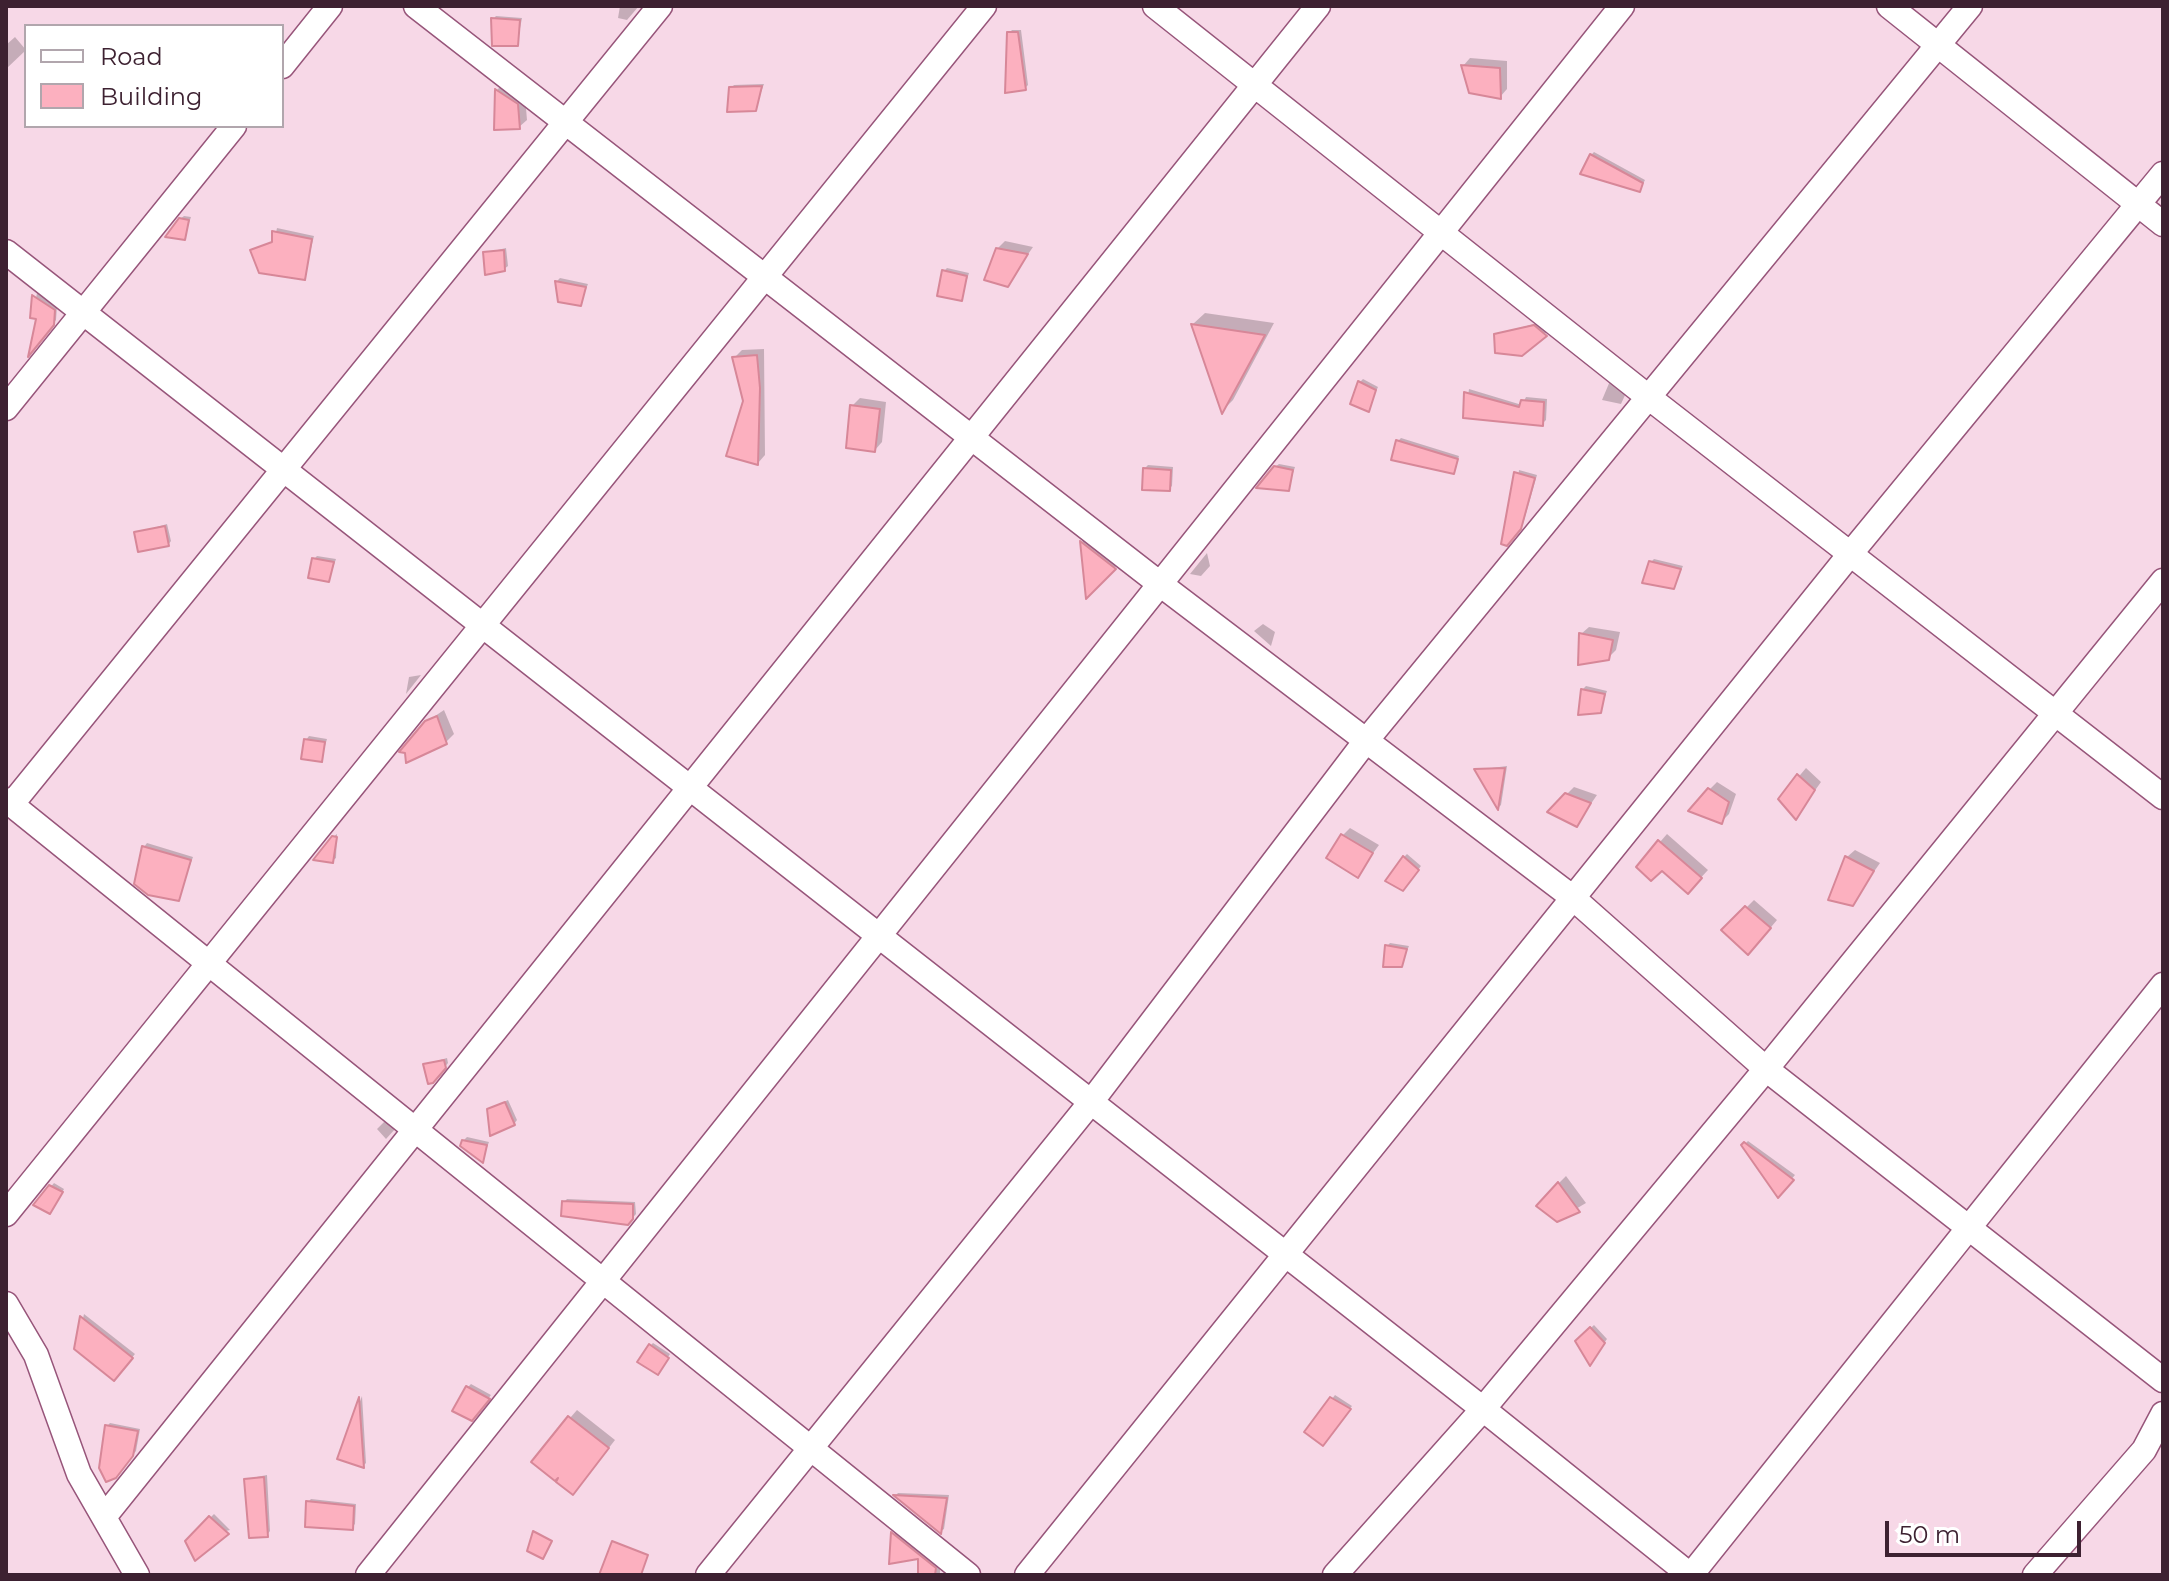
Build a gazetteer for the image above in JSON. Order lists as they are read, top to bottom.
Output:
{
  "legend": ["Road", "Building"],
  "scale_bar": "50 m"
}
